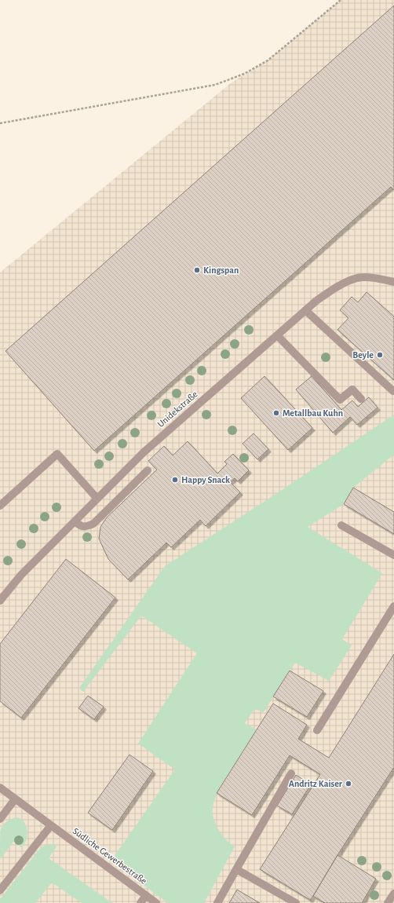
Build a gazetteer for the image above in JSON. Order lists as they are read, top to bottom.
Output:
{
  "streets": {
    "street": ["Unidekstraße", "Südliche Gewerbestraße"]
  },
  "places": [
    "Kingspan",
    "Beyle",
    "Metallbau Kuhn",
    "Happy Snack",
    "Andritz Kaiser"
  ]
}
